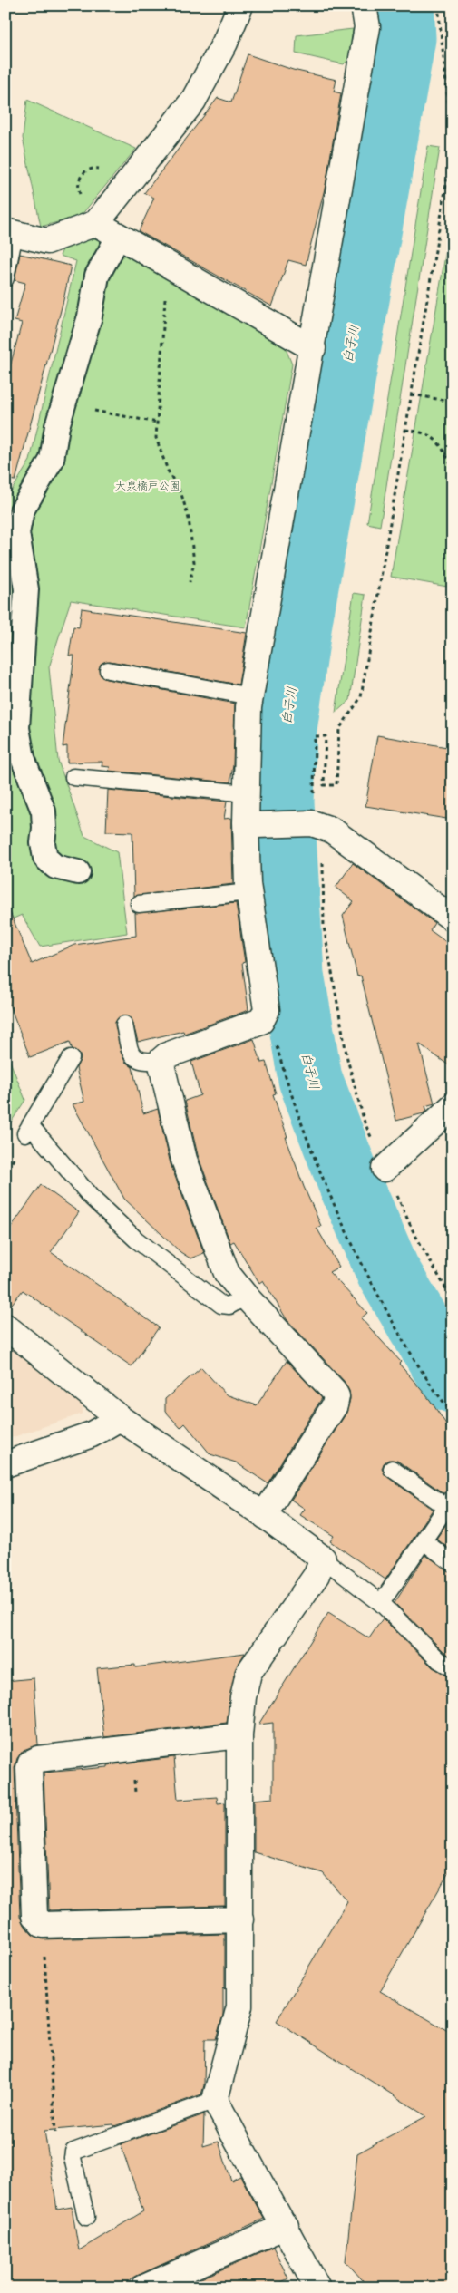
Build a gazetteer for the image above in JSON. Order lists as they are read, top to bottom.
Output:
{
  "water": ["白子川"],
  "parks": ["大泉橋戸公園"]
}
